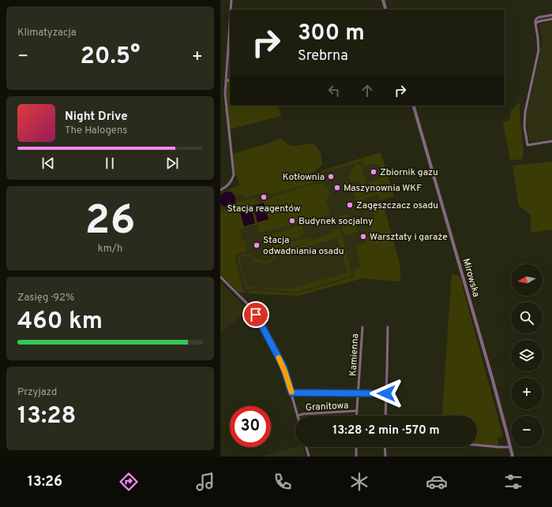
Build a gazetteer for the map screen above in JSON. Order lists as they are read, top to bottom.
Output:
{
  "streets": {
    "street": ["Mirowska", "Kamienna", "Granitowa"]
  },
  "crossings": [
    ["Kamienna", "Granitowa"]
  ],
  "places": [
    "Zbiornik gazu",
    "Kotłownia",
    "Maszynownia WKF",
    "Stacja reagentów",
    "Zagęszczacz osadu",
    "Budynek socjalny",
    "Warsztaty i garaże",
    "Stacja odwadniania osadu"
  ],
  "north": "left",
  "page": {
    "tile": [
      "Klimatyzacja",
      ["26", "km/h"],
      ["Zasięg · 92%", "460 km"],
      ["Przyjazd", "13:28"]
    ],
    "turn": ["300 m", "Srebrna"],
    "heat": ["−", "20.5°", "+"],
    "song": ["Night Drive", "The Halogens"],
    "map_buttons": ["+", "−"],
    "limit": "30",
    "trip": "13:28 · 2 min · 570 m",
    "tabs": "13:26"
  }
}
